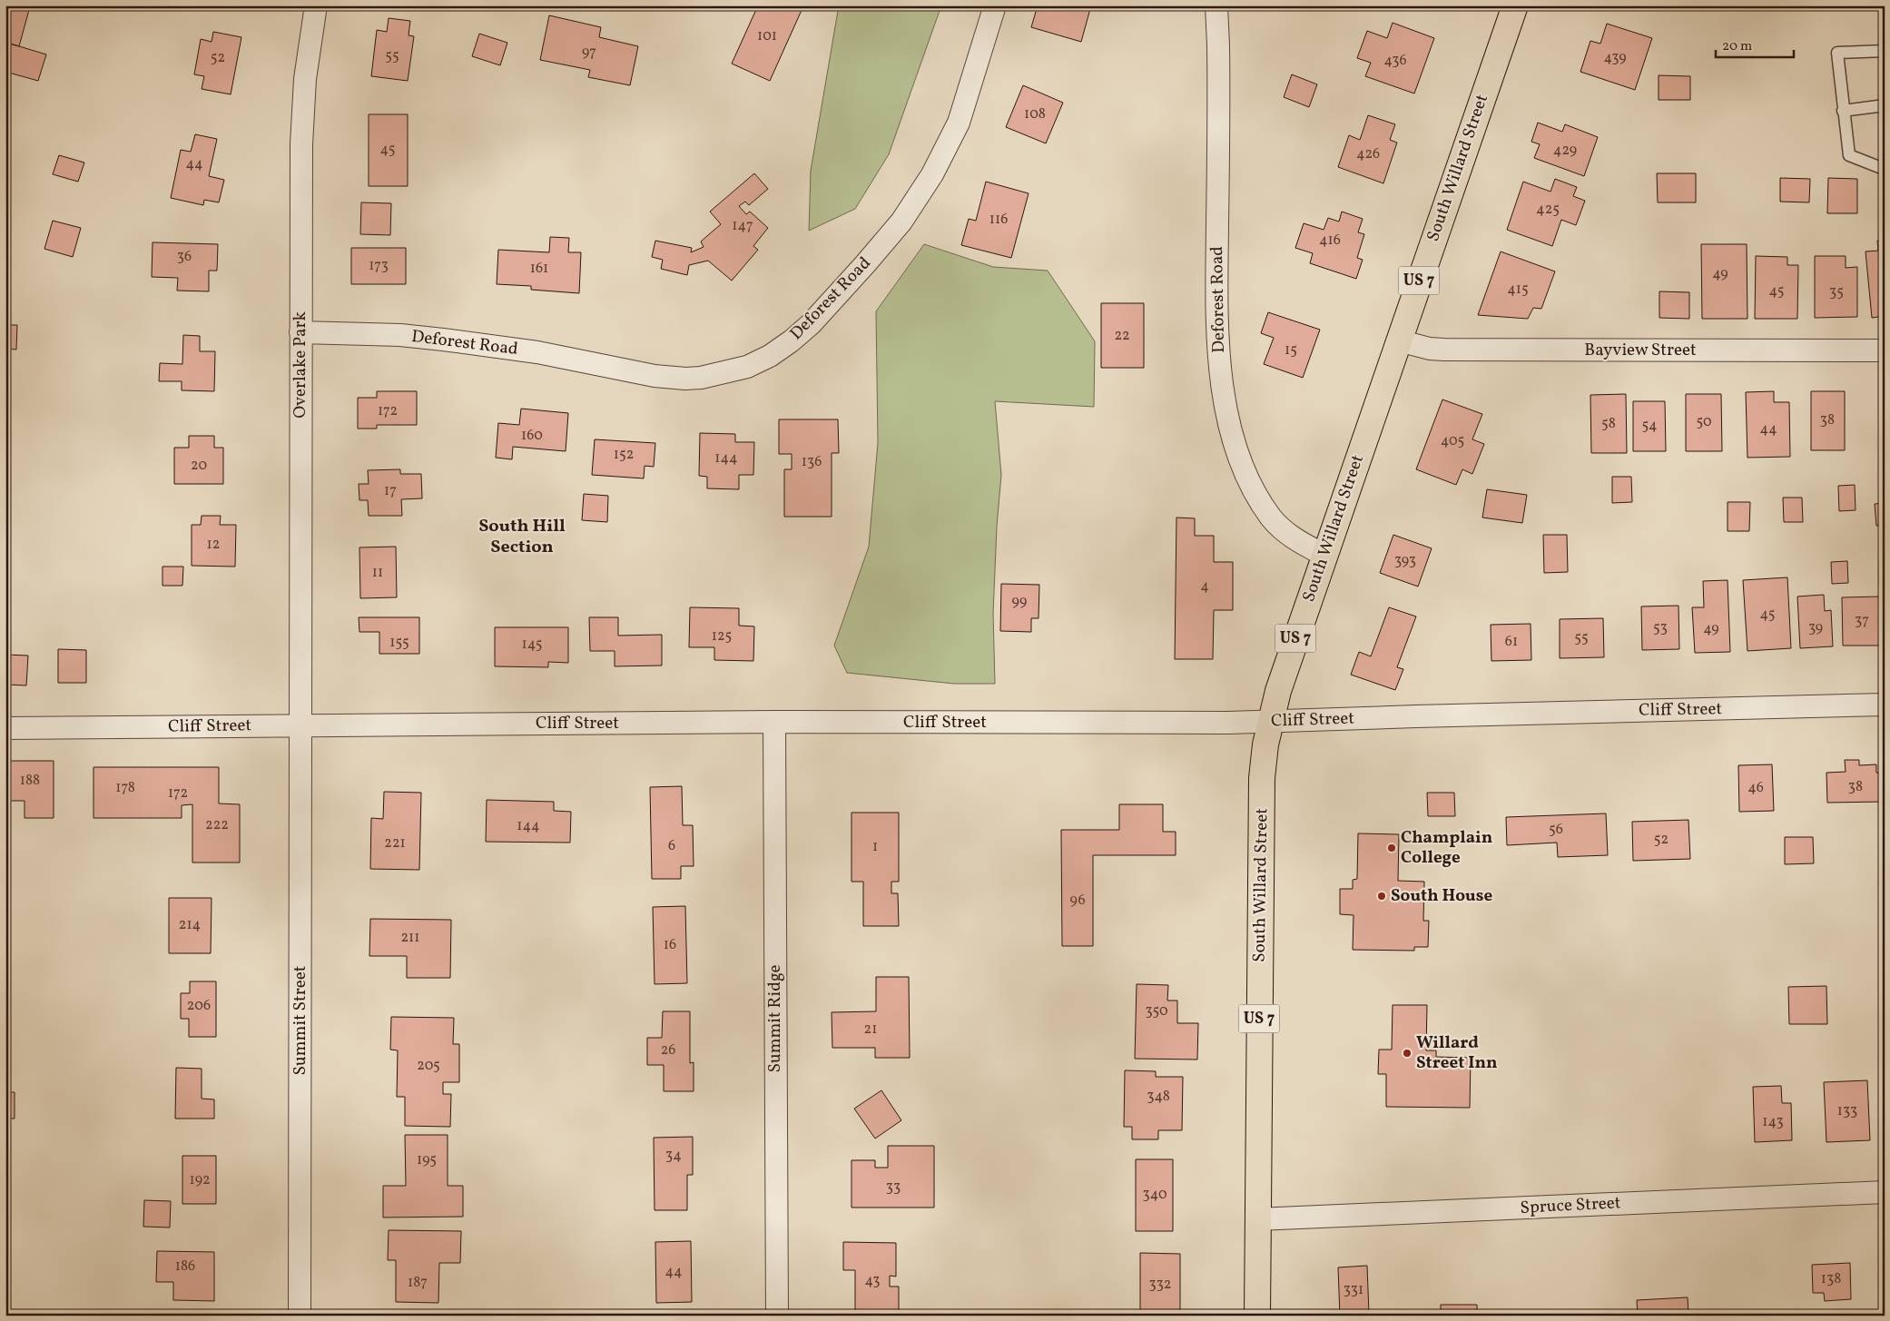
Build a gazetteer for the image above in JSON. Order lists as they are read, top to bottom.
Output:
{
  "streets": {
    "main road": ["South Willard Street", "US 7"],
    "street": [
      "Deforest Road",
      "Bayview Street",
      "Overlake Park",
      "Cliff Street",
      "Summit Ridge",
      "Summit Street",
      "Spruce Street"
    ]
  },
  "crossings": [
    ["South Willard Street", "Deforest Road"],
    ["South Willard Street", "Bayview Street"],
    ["South Willard Street", "Cliff Street"],
    ["South Willard Street", "Spruce Street"],
    ["Deforest Road", "Overlake Park"],
    ["Overlake Park", "Cliff Street"],
    ["Overlake Park", "Summit Street"],
    ["Cliff Street", "Summit Ridge"],
    ["Cliff Street", "Summit Street"]
  ],
  "districts": ["South Hill Section"],
  "places": ["Champlain College", "South House", "Willard Street Inn"],
  "house_numbers": [
    "101",
    "97",
    "55",
    "52",
    "439",
    "436",
    "108",
    "45",
    "429",
    "426",
    "44",
    "425",
    "116",
    "147",
    "416",
    "36",
    "173",
    "161",
    "49",
    "415",
    "45",
    "35",
    "22",
    "15",
    "172",
    "38",
    "50",
    "58",
    "54",
    "44",
    "160",
    "405",
    "152",
    "144",
    "136",
    "20",
    "17",
    "12",
    "393",
    "11",
    "4",
    "99",
    "45",
    "37",
    "53",
    "39",
    "49",
    "125",
    "55",
    "61",
    "155",
    "145",
    "188",
    "38",
    "178",
    "46",
    "172",
    "222",
    "144",
    "56",
    "52",
    "221",
    "6",
    "1",
    "96",
    "214",
    "211",
    "16",
    "206",
    "350",
    "21",
    "26",
    "205",
    "348",
    "133",
    "143",
    "34",
    "195",
    "192",
    "33",
    "340",
    "186",
    "44",
    "138",
    "43",
    "187",
    "332",
    "331"
  ],
  "scale_bar": "20 m"
}
